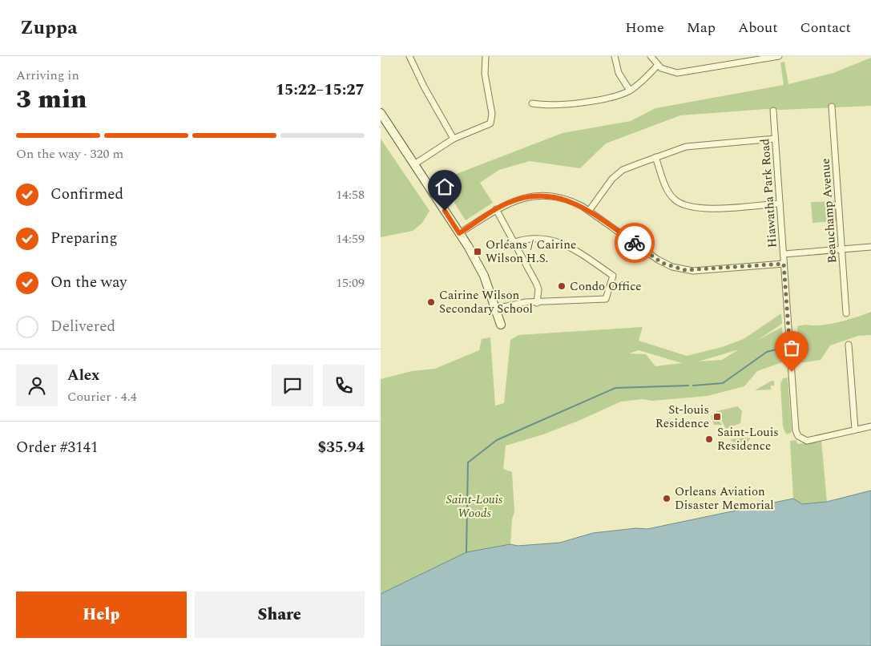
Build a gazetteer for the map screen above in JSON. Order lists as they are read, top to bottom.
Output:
{
  "streets": {
    "street": ["Hiawatha Park Road", "Beauchamp Avenue"]
  },
  "parks": ["Saint-Louis Woods"],
  "places": {
    "transit": ["Orléans / Cairine Wilson H.S.", "St-louis Residence"],
    "other": [
      "Condo Office",
      "Cairine Wilson Secondary School",
      "Saint-Louis Residence",
      "Orleans Aviation Disaster Memorial"
    ]
  },
  "page": {
    "header": "Zuppa",
    "nav": [
      "Home",
      "Map",
      "About",
      "Contact"
    ],
    "heading": ["3 min", "Arriving in", "15:22–15:27"],
    "panel": [
      "Alex",
      "Courier · 4.4",
      "Order #3141",
      "$35.94"
    ],
    "bar": "On the way · 320 m",
    "list": [
      ["Confirmed", "14:58"],
      ["Preparing", "14:59"],
      ["On the way", "15:09"],
      "Delivered"
    ],
    "buttons": ["Help", "Share"]
  }
}
